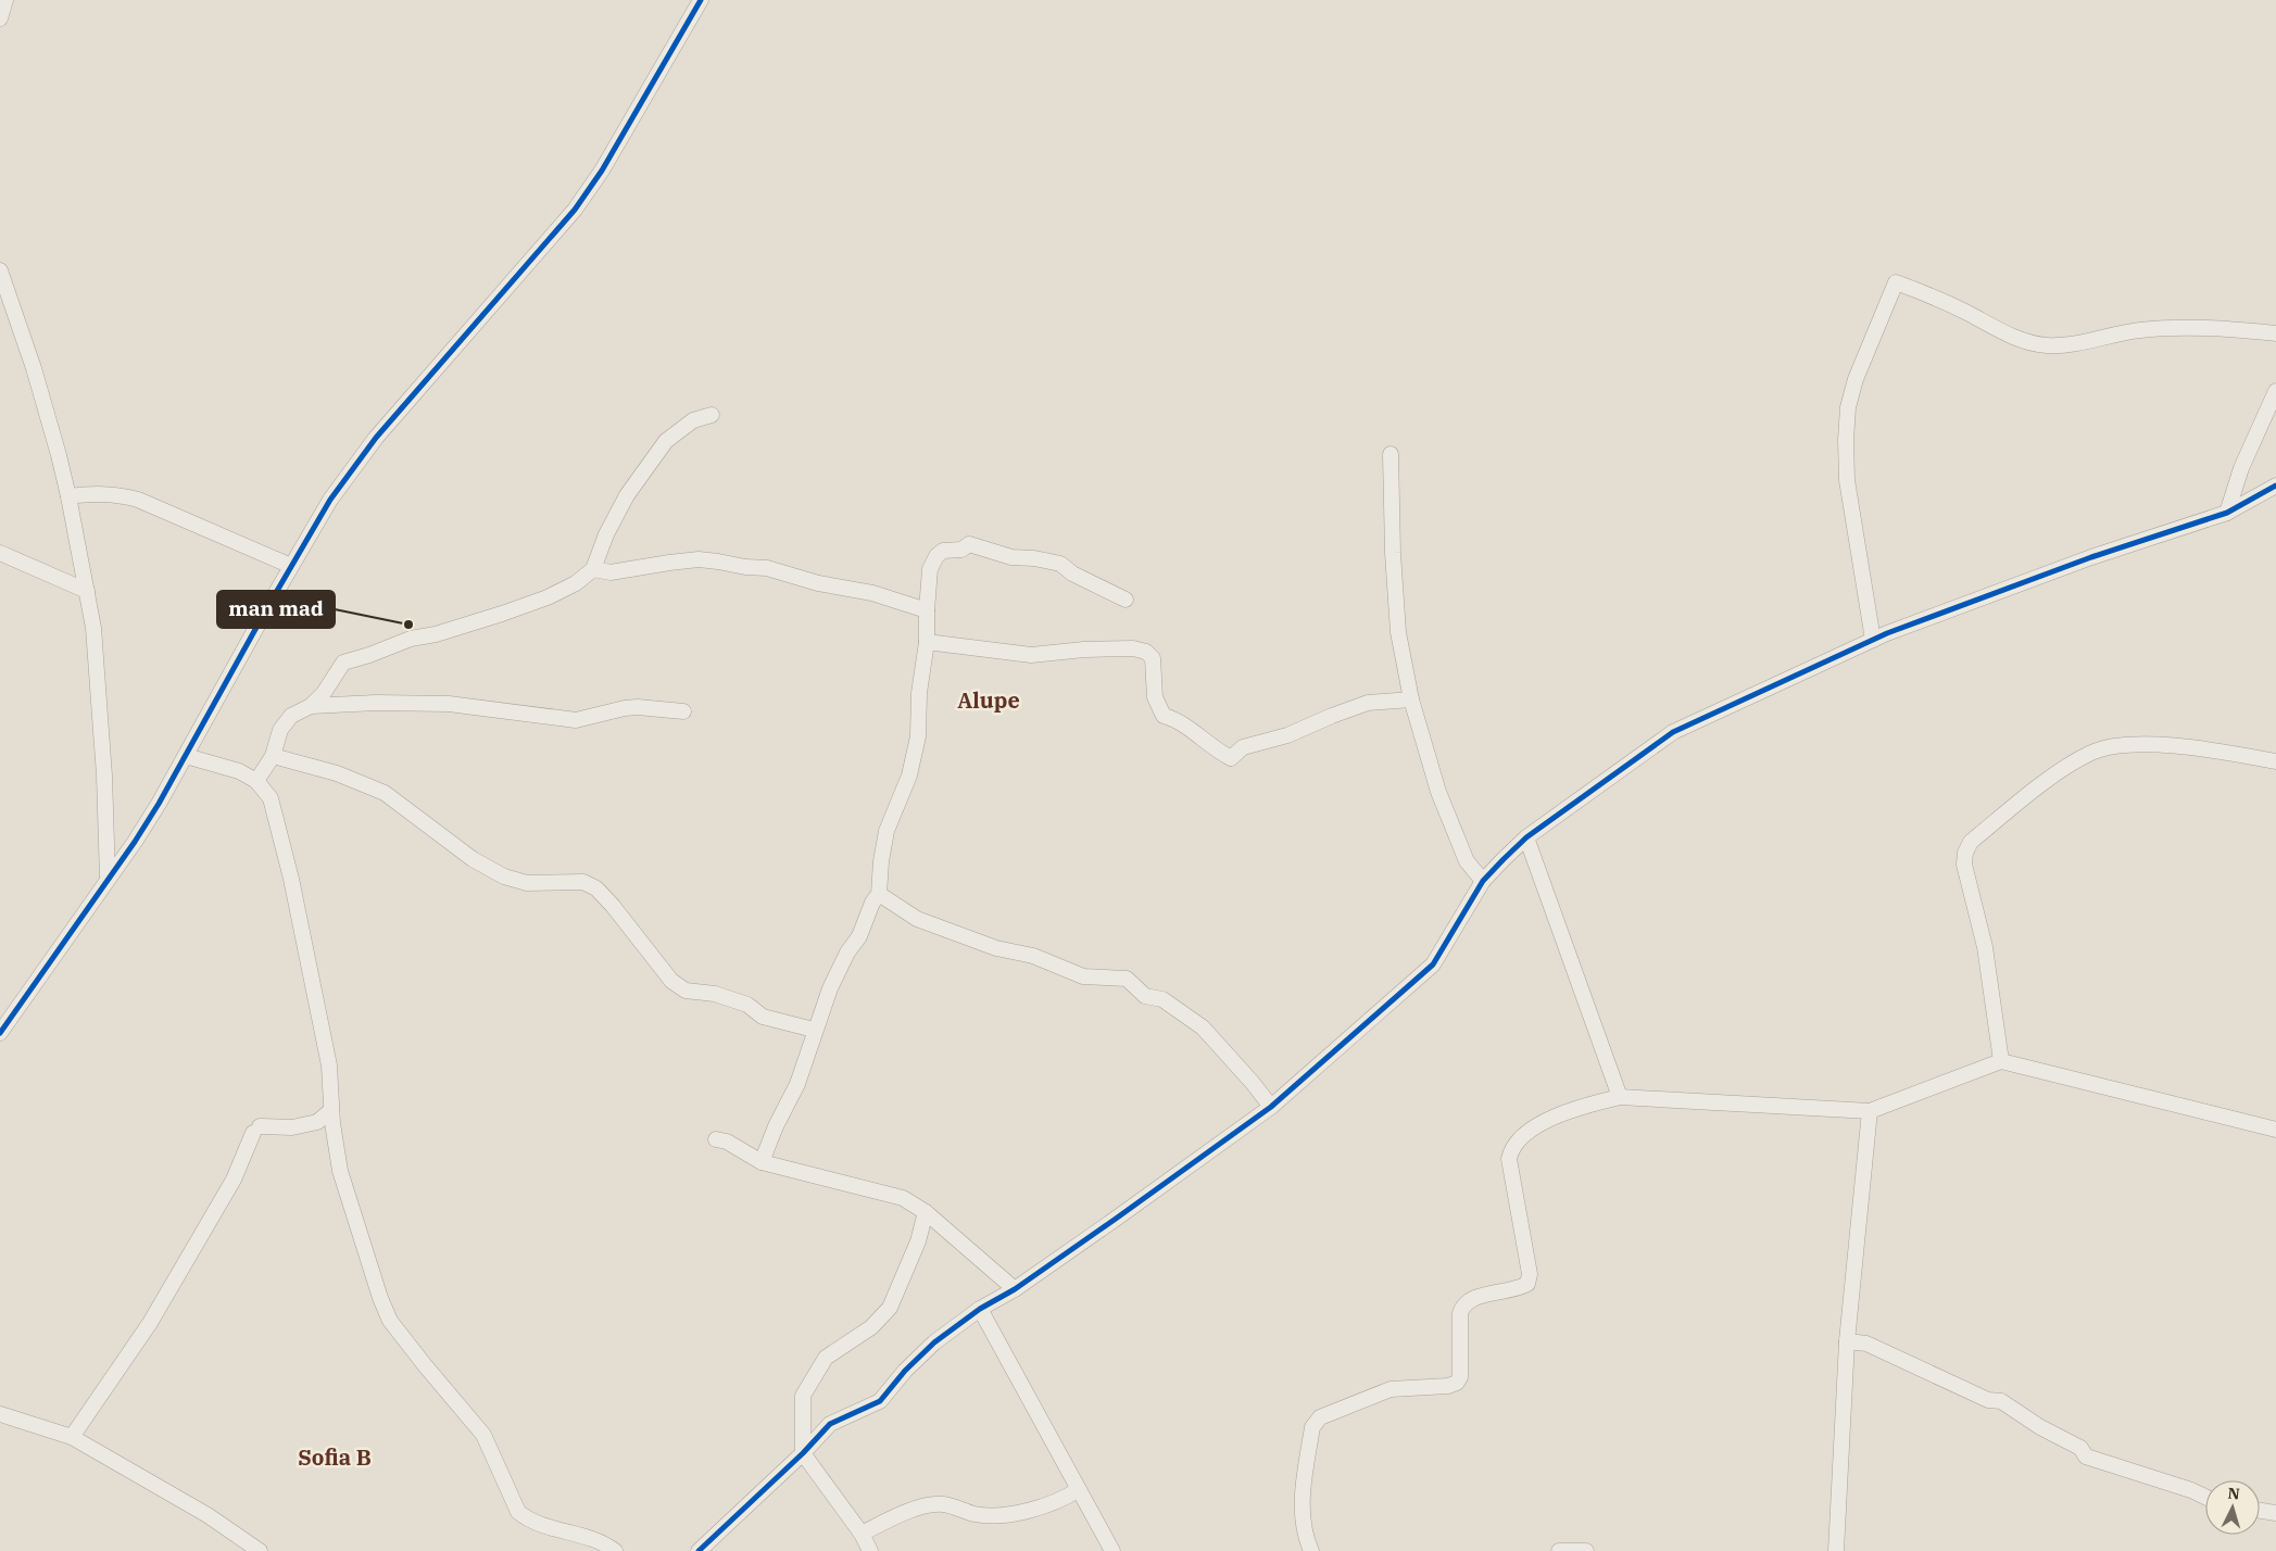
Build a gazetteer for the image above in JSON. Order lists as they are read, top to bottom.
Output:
{
  "districts": ["Alupe", "Sofia B"],
  "places": ["man mad"],
  "north": "top"
}
